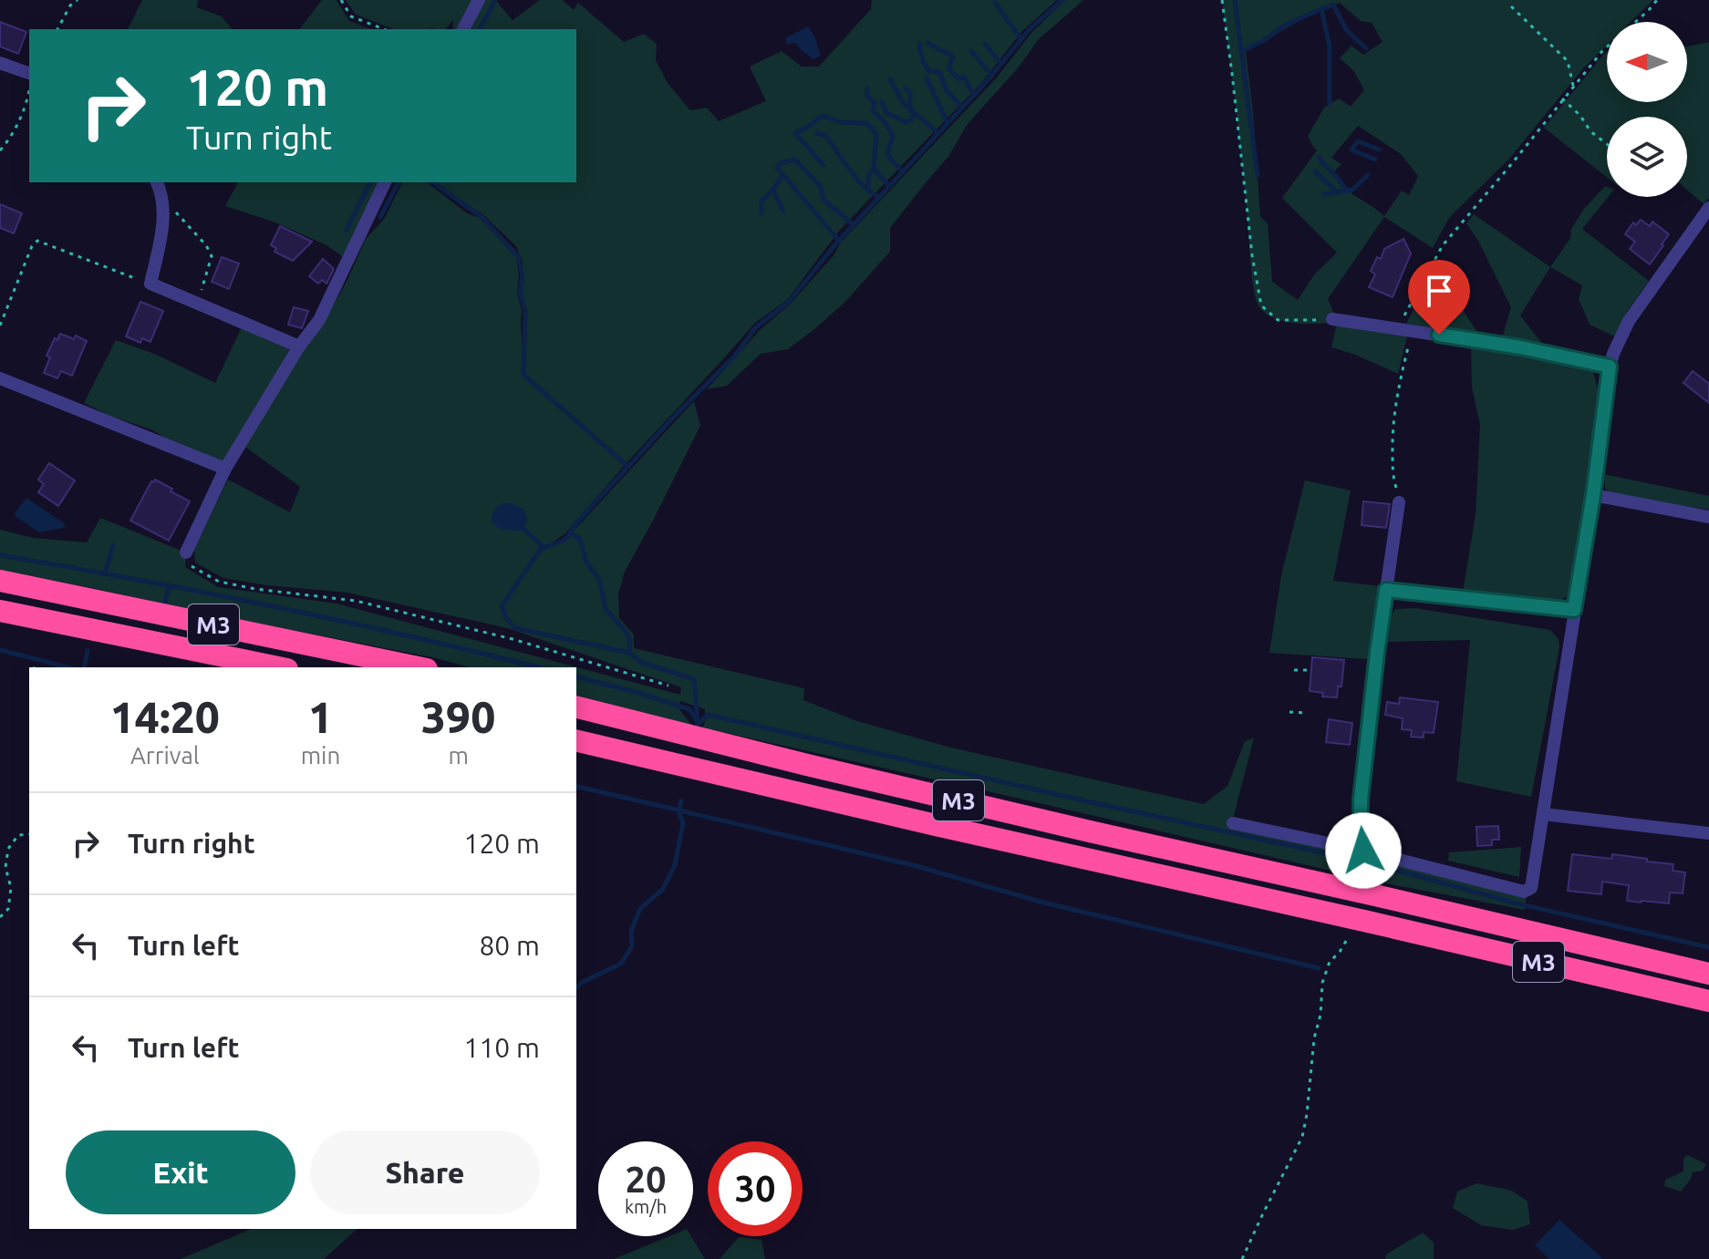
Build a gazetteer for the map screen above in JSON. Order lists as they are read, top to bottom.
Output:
{
  "streets": {
    "highway": ["M3"]
  },
  "north": "left",
  "page": {
    "turn": ["120 m", "Turn right"],
    "eta": [
      "14:20",
      "Arrival",
      "1",
      "min",
      "390",
      "m"
    ],
    "list": [
      {
        "name": "Turn right",
        "value": "120 m"
      },
      {
        "name": "Turn left",
        "value": "80 m"
      },
      {
        "name": "Turn left",
        "value": "110 m"
      }
    ],
    "buttons": ["Exit", "Share"],
    "speed": "20 km/h",
    "limit": "30"
  }
}
